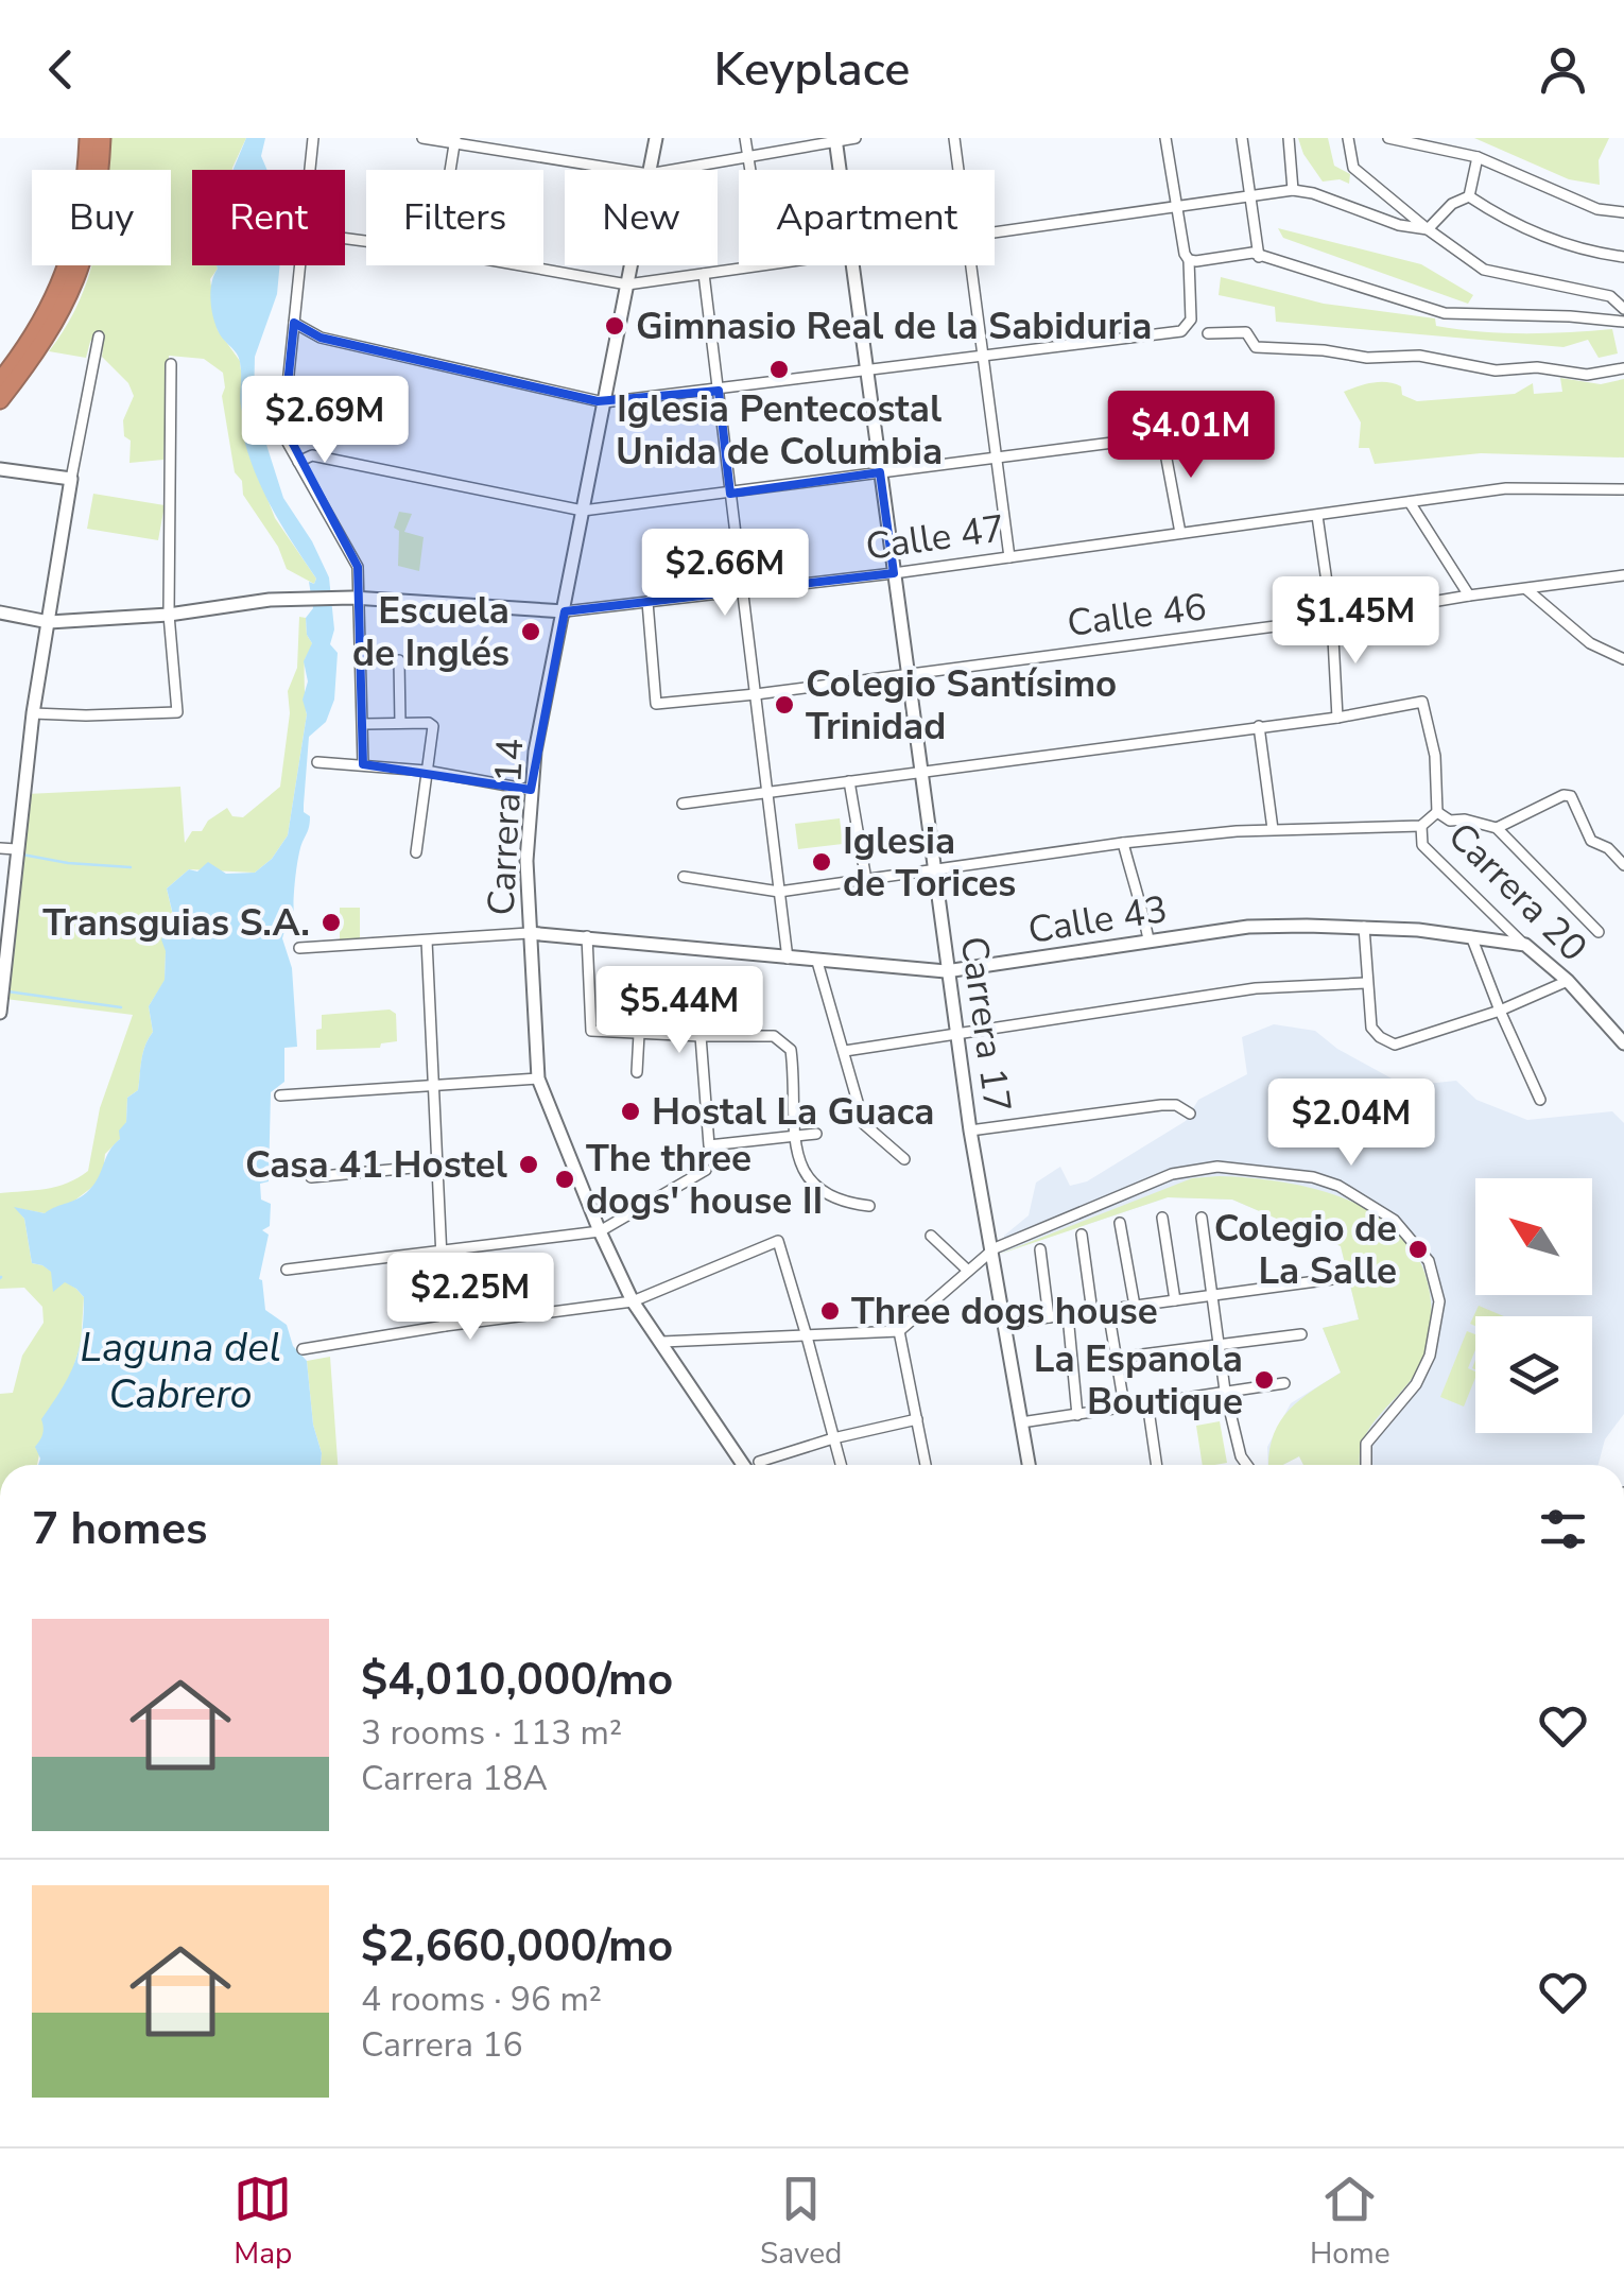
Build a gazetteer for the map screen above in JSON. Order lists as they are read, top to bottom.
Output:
{
  "streets": {
    "main road": [
      "Calle 47",
      "Carrera 14",
      "Carrera 20",
      "Calle 43",
      "Carrera 17"
    ],
    "street": ["Calle 46"]
  },
  "crossings": [
    ["Calle 47", "Calle 46"],
    ["Calle 47", "Carrera 14"],
    ["Calle 47", "Carrera 17"],
    ["Calle 46", "Carrera 17"],
    ["Carrera 14", "Calle 43"],
    ["Carrera 20", "Calle 43"],
    ["Calle 43", "Carrera 17"]
  ],
  "water": ["Laguna del Cabrero"],
  "places": [
    "Gimnasio Real de la Sabiduria",
    "Iglesia Pentecostal Unida de Columbia",
    "Escuela de Inglés",
    "Colegio Santísimo Trinidad",
    "Iglesia de Torices",
    "Transguias S.A.",
    "Hostal La Guaca",
    "Casa 41 Hostel",
    "The three dogs' house II",
    "Colegio de La Salle",
    "Three dogs house",
    "La Espanola Boutique"
  ],
  "north": "top left",
  "page": {
    "header": "Keyplace",
    "chip": [
      "Buy",
      "Rent",
      "Filters",
      "New",
      "Apartment"
    ],
    "price": [
      "$2.69M",
      "$4.01M",
      "$2.66M",
      "$1.45M",
      "$5.44M",
      "$2.04M",
      "$2.25M"
    ],
    "heading": "7 homes",
    "list": [
      {
        "name": "$4,010,000/mo",
        "note": "3 rooms · 113 m² · Carrera 18A"
      },
      {
        "name": "$2,660,000/mo",
        "note": "4 rooms · 96 m² · Carrera 16"
      }
    ],
    "tabs": ["Map", "Saved", "Home"]
  }
}
